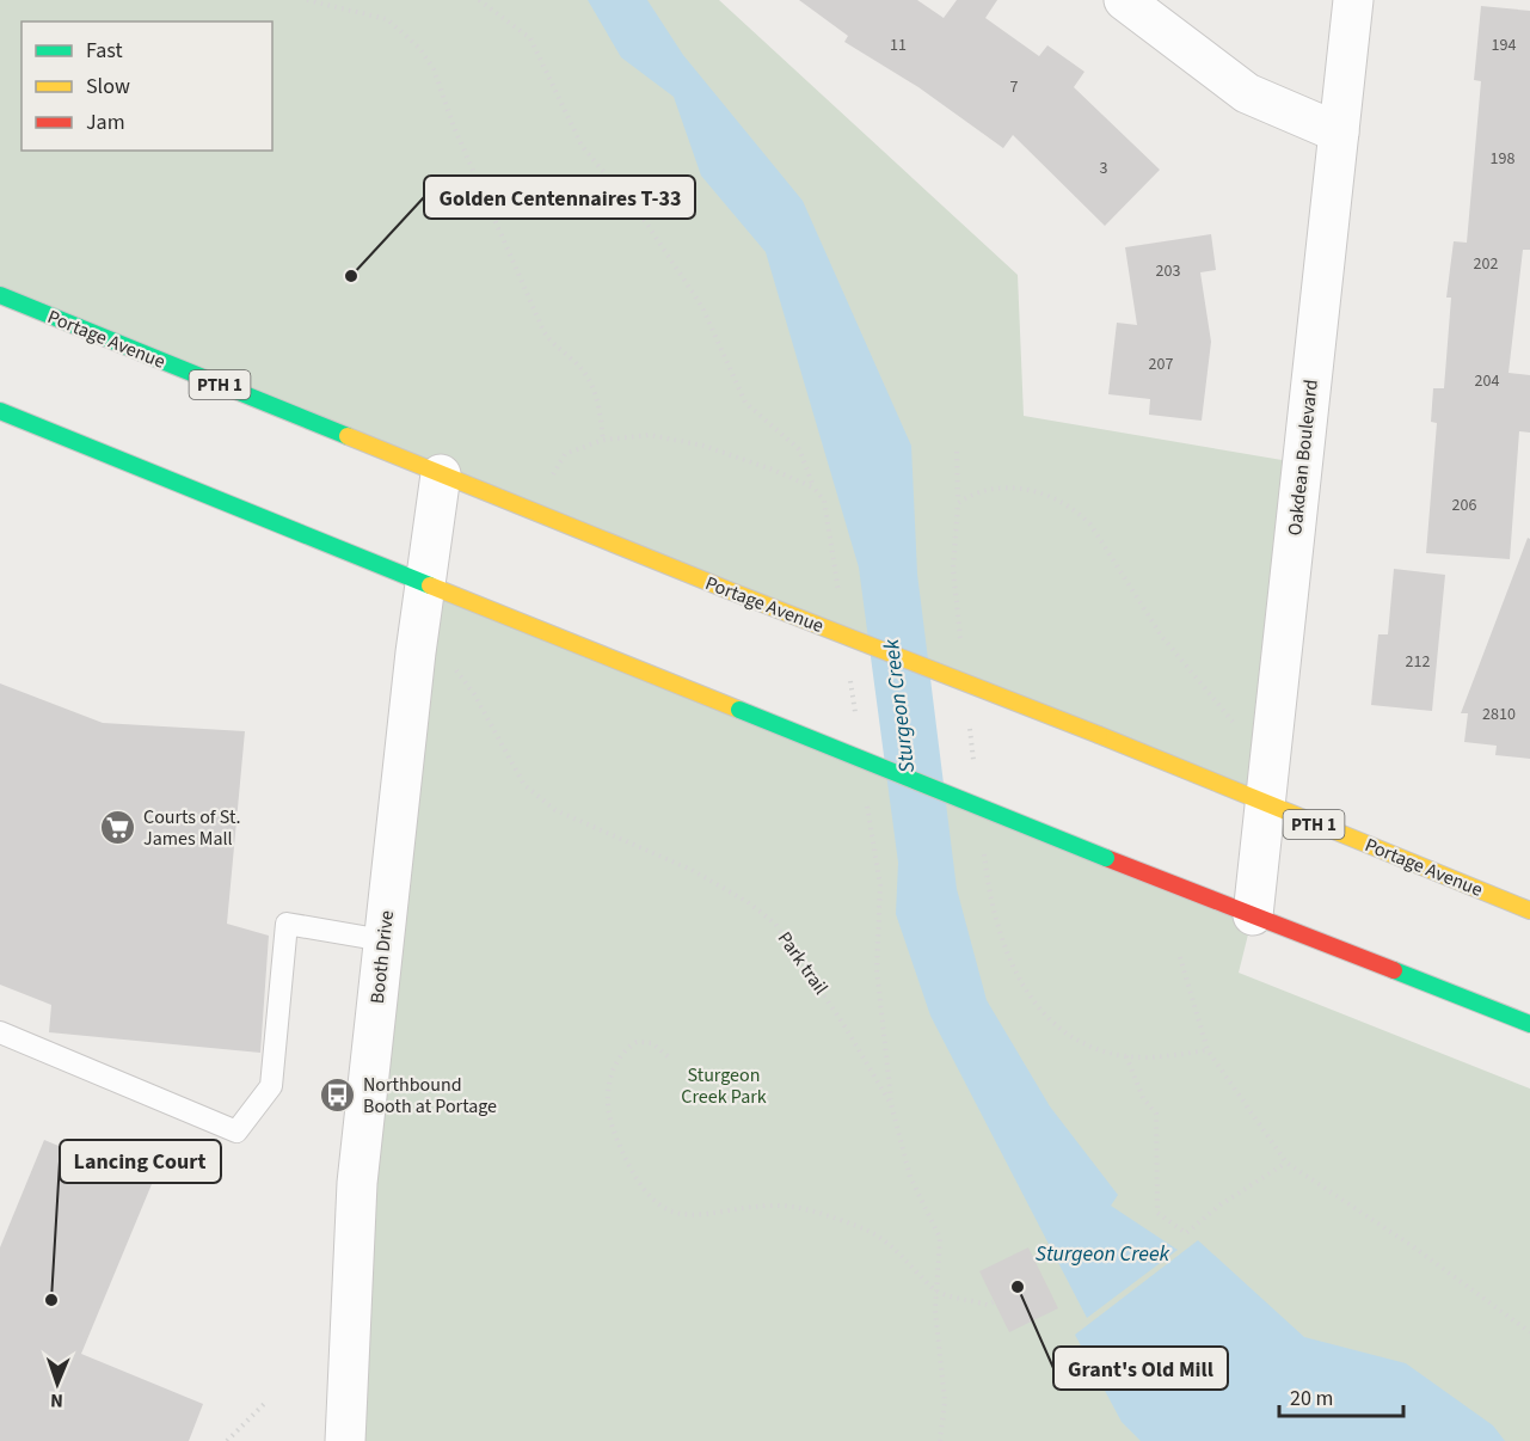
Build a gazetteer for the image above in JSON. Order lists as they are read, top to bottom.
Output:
{
  "streets": {
    "highway": ["Portage Avenue", "PTH 1"],
    "street": ["Oakdean Boulevard", "Booth Drive"],
    "path": ["Park trail"]
  },
  "crossings": [
    ["Portage Avenue", "Oakdean Boulevard"],
    ["Portage Avenue", "Booth Drive"],
    ["Booth Drive", "Park trail"]
  ],
  "water": ["Sturgeon Creek"],
  "parks": ["Sturgeon Creek Park"],
  "places": {
    "other": ["Golden Centennaires T-33", "Grant's Old Mill", "Lancing Court"],
    "supermarket": ["Courts of St. James Mall"],
    "bus stop": ["Northbound Booth at Portage"]
  },
  "house_numbers": [
    "11",
    "194",
    "7",
    "198",
    "3",
    "202",
    "203",
    "207",
    "204",
    "206",
    "212",
    "2810"
  ],
  "legend": ["Fast", "Slow", "Jam"],
  "scale_bar": "20 m",
  "north": "bottom"
}
